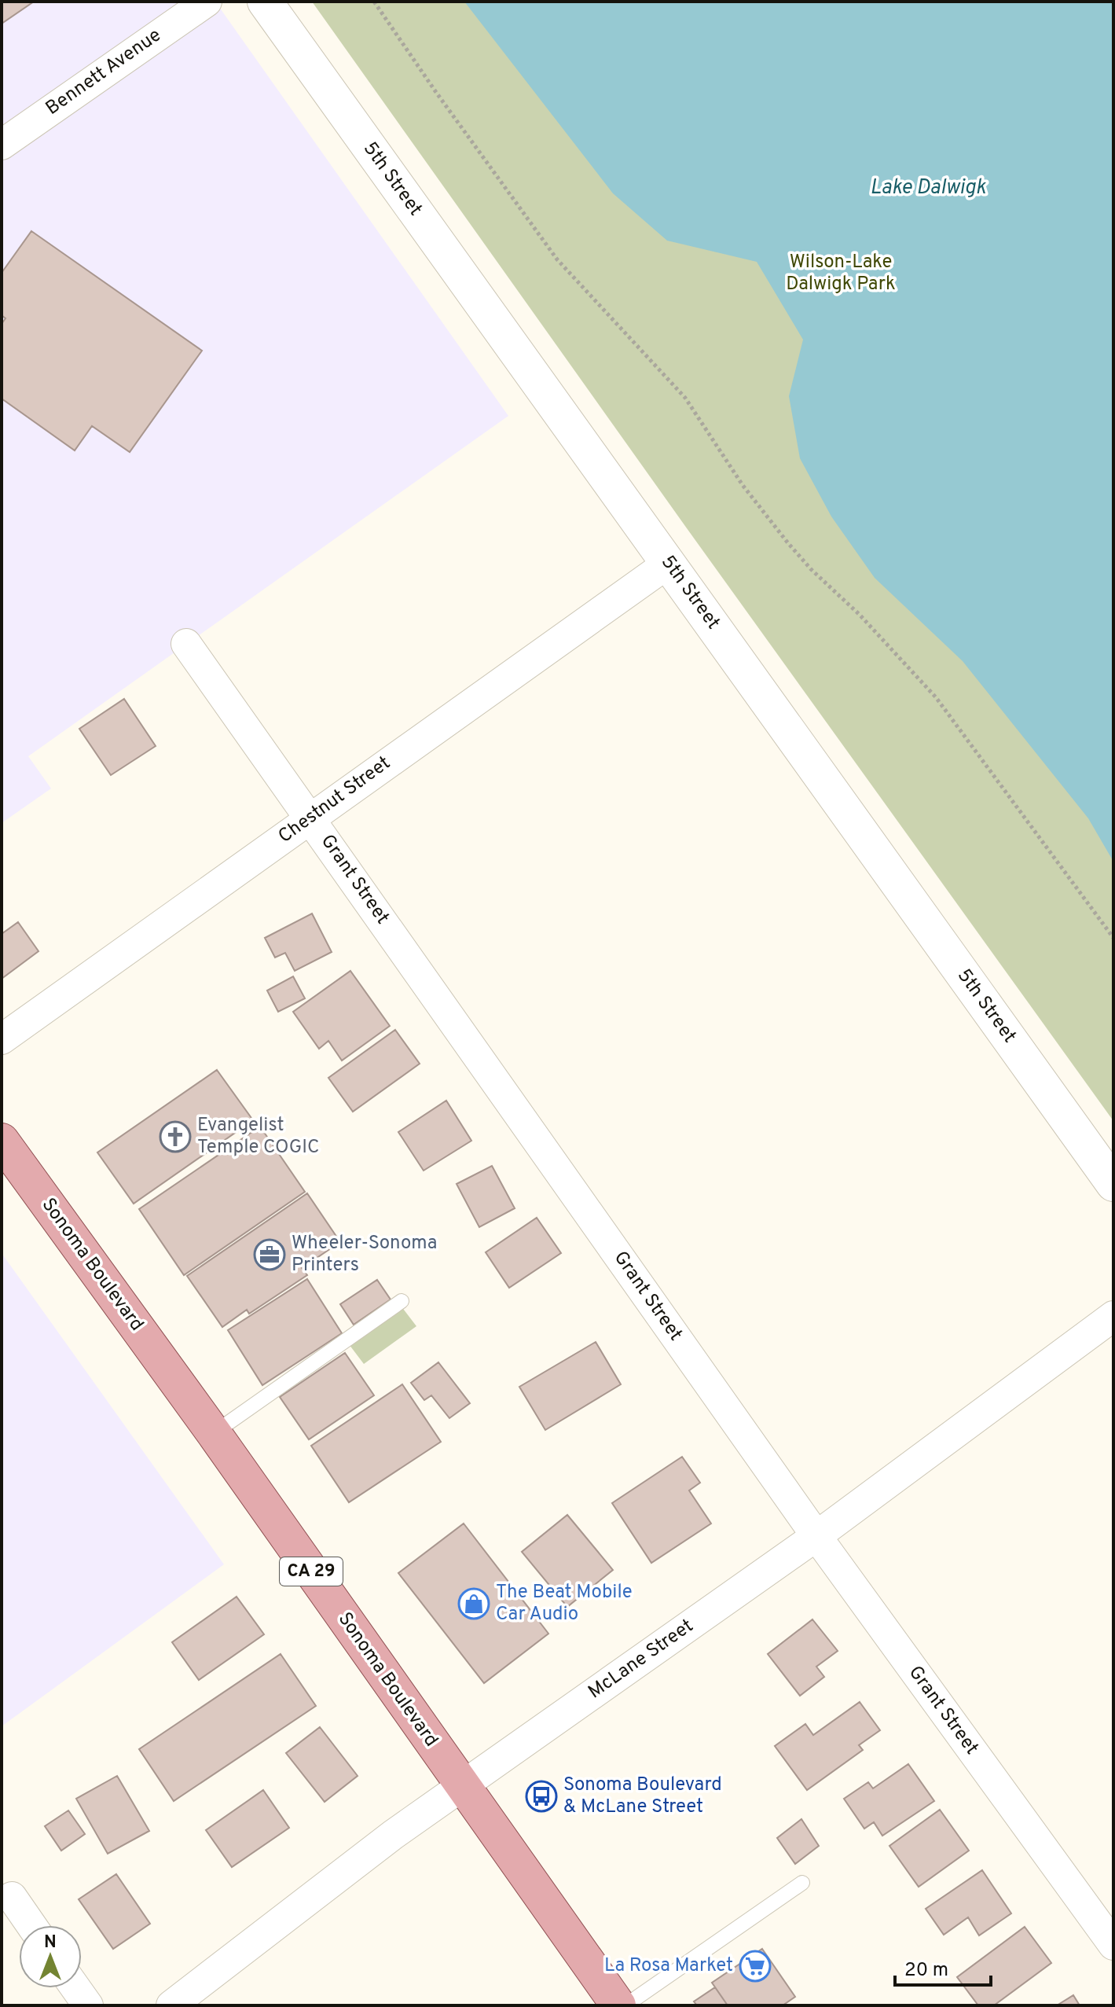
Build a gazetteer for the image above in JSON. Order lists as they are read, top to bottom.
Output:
{
  "streets": {
    "main road": ["Sonoma Boulevard", "CA 29"],
    "street": [
      "Bennett Avenue",
      "5th Street",
      "Chestnut Street",
      "Grant Street",
      "McLane Street"
    ]
  },
  "crossings": [
    ["5th Street", "Chestnut Street"],
    ["Chestnut Street", "Grant Street"],
    ["Grant Street", "McLane Street"],
    ["Sonoma Boulevard", "McLane Street"]
  ],
  "water": ["Lake Dalwigk"],
  "parks": ["Wilson-Lake Dalwigk Park"],
  "places": {
    "church": ["Evangelist Temple COGIC"],
    "office": ["Wheeler-Sonoma Printers"],
    "shop": ["The Beat Mobile Car Audio"],
    "bus stop": ["Sonoma Boulevard & McLane Street"],
    "supermarket": ["La Rosa Market"]
  },
  "scale_bar": "20 m",
  "north": "top"
}
